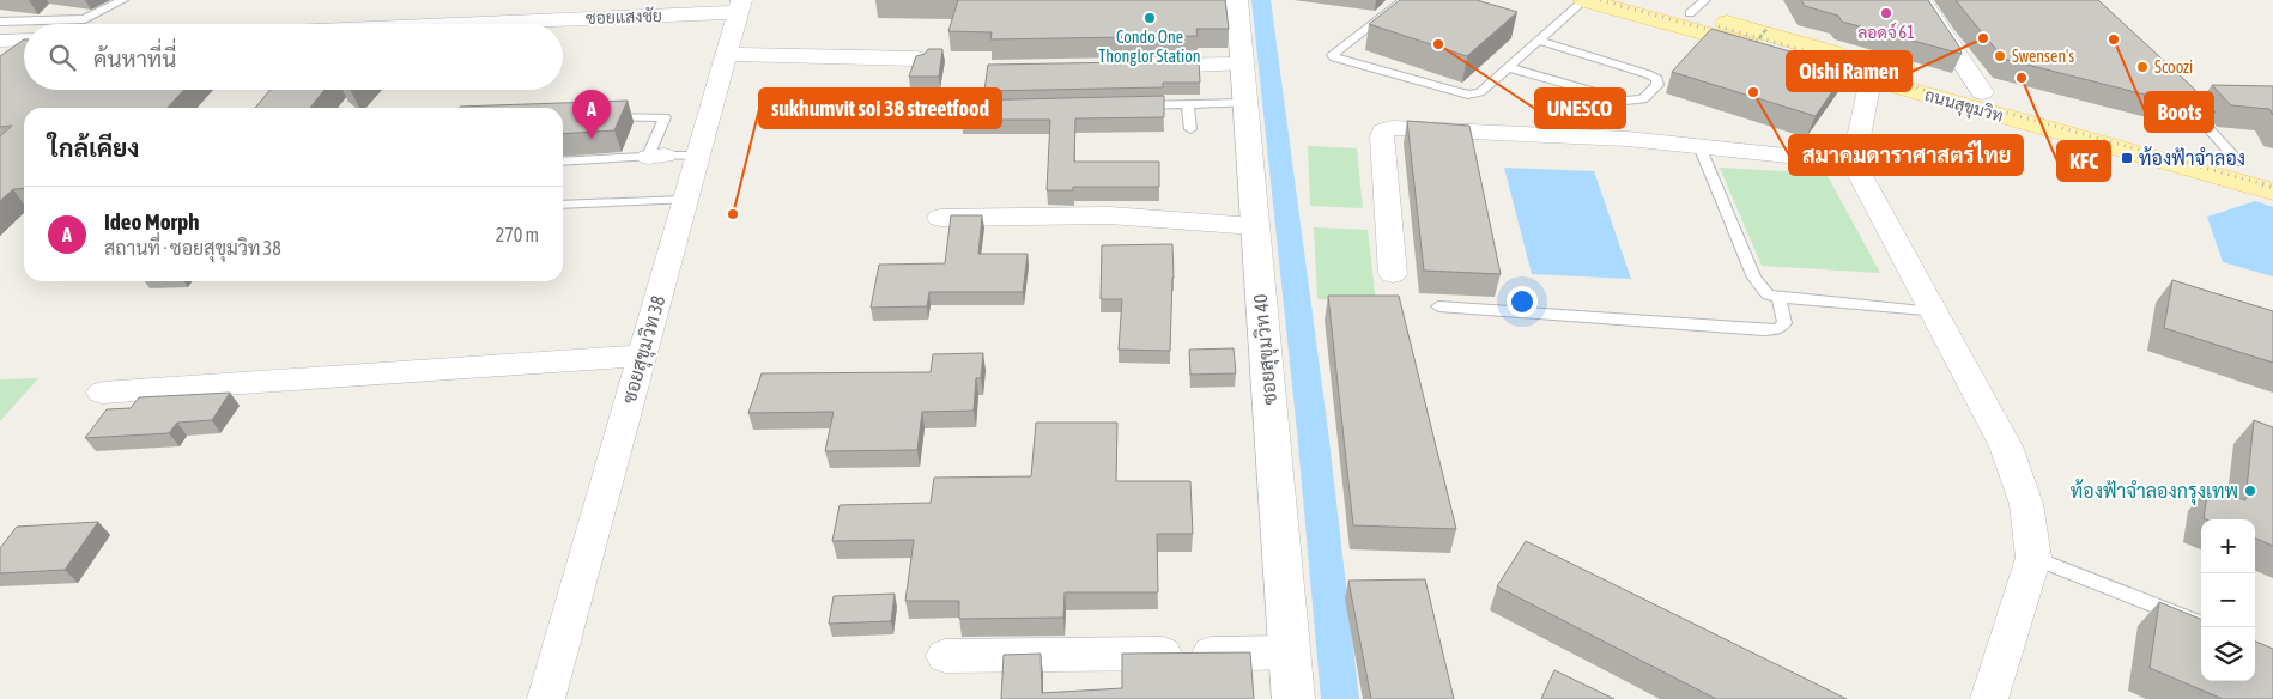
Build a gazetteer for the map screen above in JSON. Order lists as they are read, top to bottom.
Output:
{
  "streets": {
    "main road": ["ถนนสุขุมวิท"],
    "street": ["ซอยแสงชัย", "ซอยสุขุมวิท 38", "ซอยสุขุมวิท 40"]
  },
  "crossings": [
    ["ซอยแสงชัย", "ซอยสุขุมวิท 38"]
  ],
  "places": {
    "other": [
      "ลอดจ์ 61",
      "Condo One Thonglor Station",
      "Oishi Ramen",
      "Boots",
      "UNESCO",
      "Swensen's",
      "Scoozi",
      "KFC",
      "สมาคมดาราศาสตร์ไทย",
      "sukhumvit soi 38 streetfood",
      "ท้องฟ้าจำลองกรุงเทพ"
    ],
    "transit": ["ท้องฟ้าจำลอง"]
  },
  "page": {
    "search": "ค้นหาที่นี่",
    "pins": "A",
    "heading": "ใกล้เคียง",
    "list": [
      {
        "mark": "A",
        "name": "Ideo Morph",
        "note": "สถานที่ · ซอยสุขุมวิท 38",
        "value": "270 m"
      }
    ],
    "map_buttons": ["+", "−"]
  }
}
